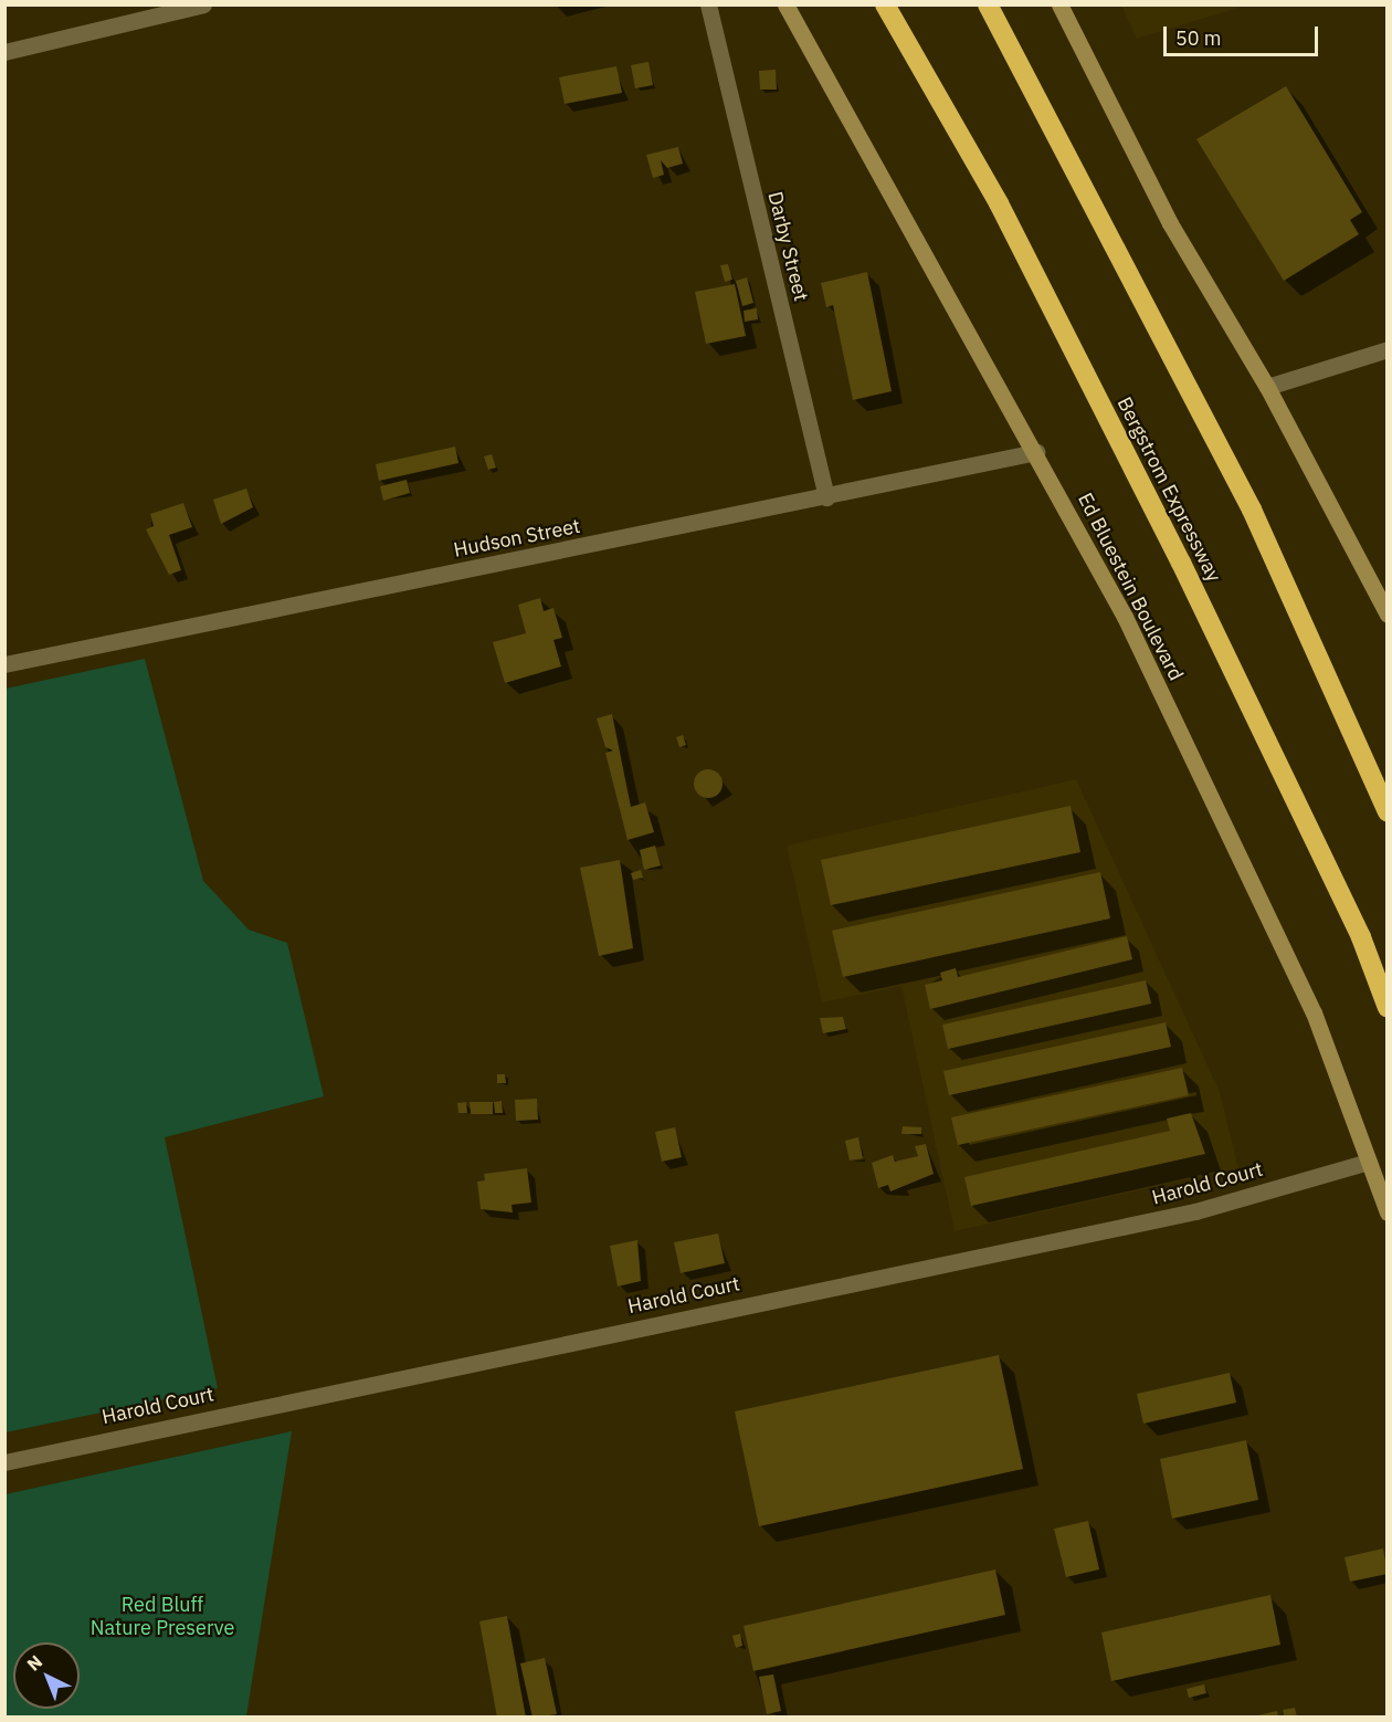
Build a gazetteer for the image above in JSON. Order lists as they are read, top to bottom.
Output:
{
  "streets": {
    "highway": ["Bergstrom Expressway"],
    "main road": ["Ed Bluestein Boulevard"],
    "street": ["Darby Street", "Hudson Street", "Harold Court"]
  },
  "crossings": [
    ["Darby Street", "Hudson Street"],
    ["Hudson Street", "Ed Bluestein Boulevard"],
    ["Ed Bluestein Boulevard", "Harold Court"]
  ],
  "parks": ["Red Bluff Nature Preserve"],
  "scale_bar": "50 m",
  "north": "top left"
}
